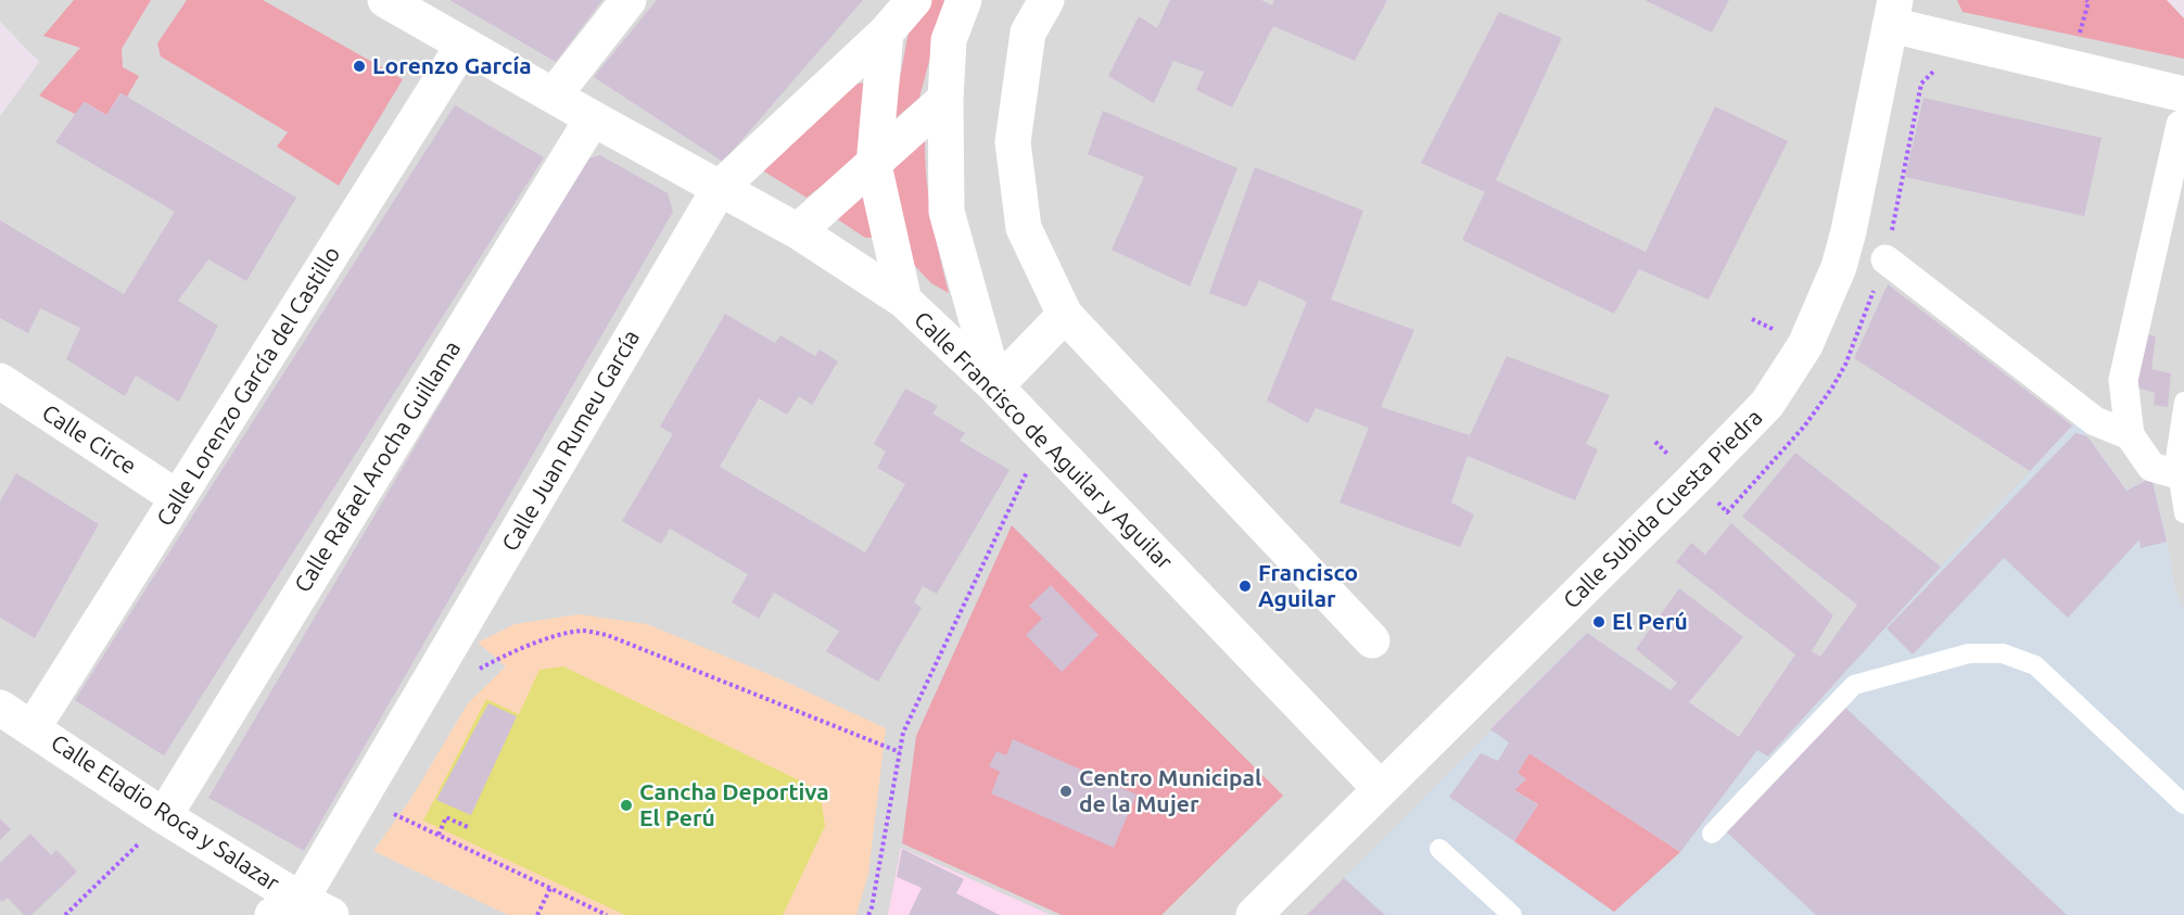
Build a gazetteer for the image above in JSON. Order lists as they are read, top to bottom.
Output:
{
  "streets": {
    "street": [
      "Calle Lorenzo García del Castillo",
      "Calle Circe",
      "Calle Juan Rumeu García",
      "Calle Francisco de Aguilar y Aguilar",
      "Calle Rafael Arocha Guillama",
      "Calle Subida Cuesta Piedra",
      "Calle Eladio Roca y Salazar"
    ]
  },
  "crossings": [
    ["Calle Lorenzo García del Castillo", "Calle Circe"],
    ["Calle Lorenzo García del Castillo", "Calle Francisco de Aguilar y Aguilar"],
    ["Calle Lorenzo García del Castillo", "Calle Eladio Roca y Salazar"],
    ["Calle Juan Rumeu García", "Calle Francisco de Aguilar y Aguilar"],
    ["Calle Juan Rumeu García", "Calle Eladio Roca y Salazar"],
    ["Calle Francisco de Aguilar y Aguilar", "Calle Rafael Arocha Guillama"],
    ["Calle Francisco de Aguilar y Aguilar", "Calle Subida Cuesta Piedra"],
    ["Calle Rafael Arocha Guillama", "Calle Eladio Roca y Salazar"]
  ],
  "places": [
    "Lorenzo García",
    "Francisco Aguilar",
    "El Perú",
    "Centro Municipal de la Mujer",
    "Cancha Deportiva El Perú"
  ]
}
